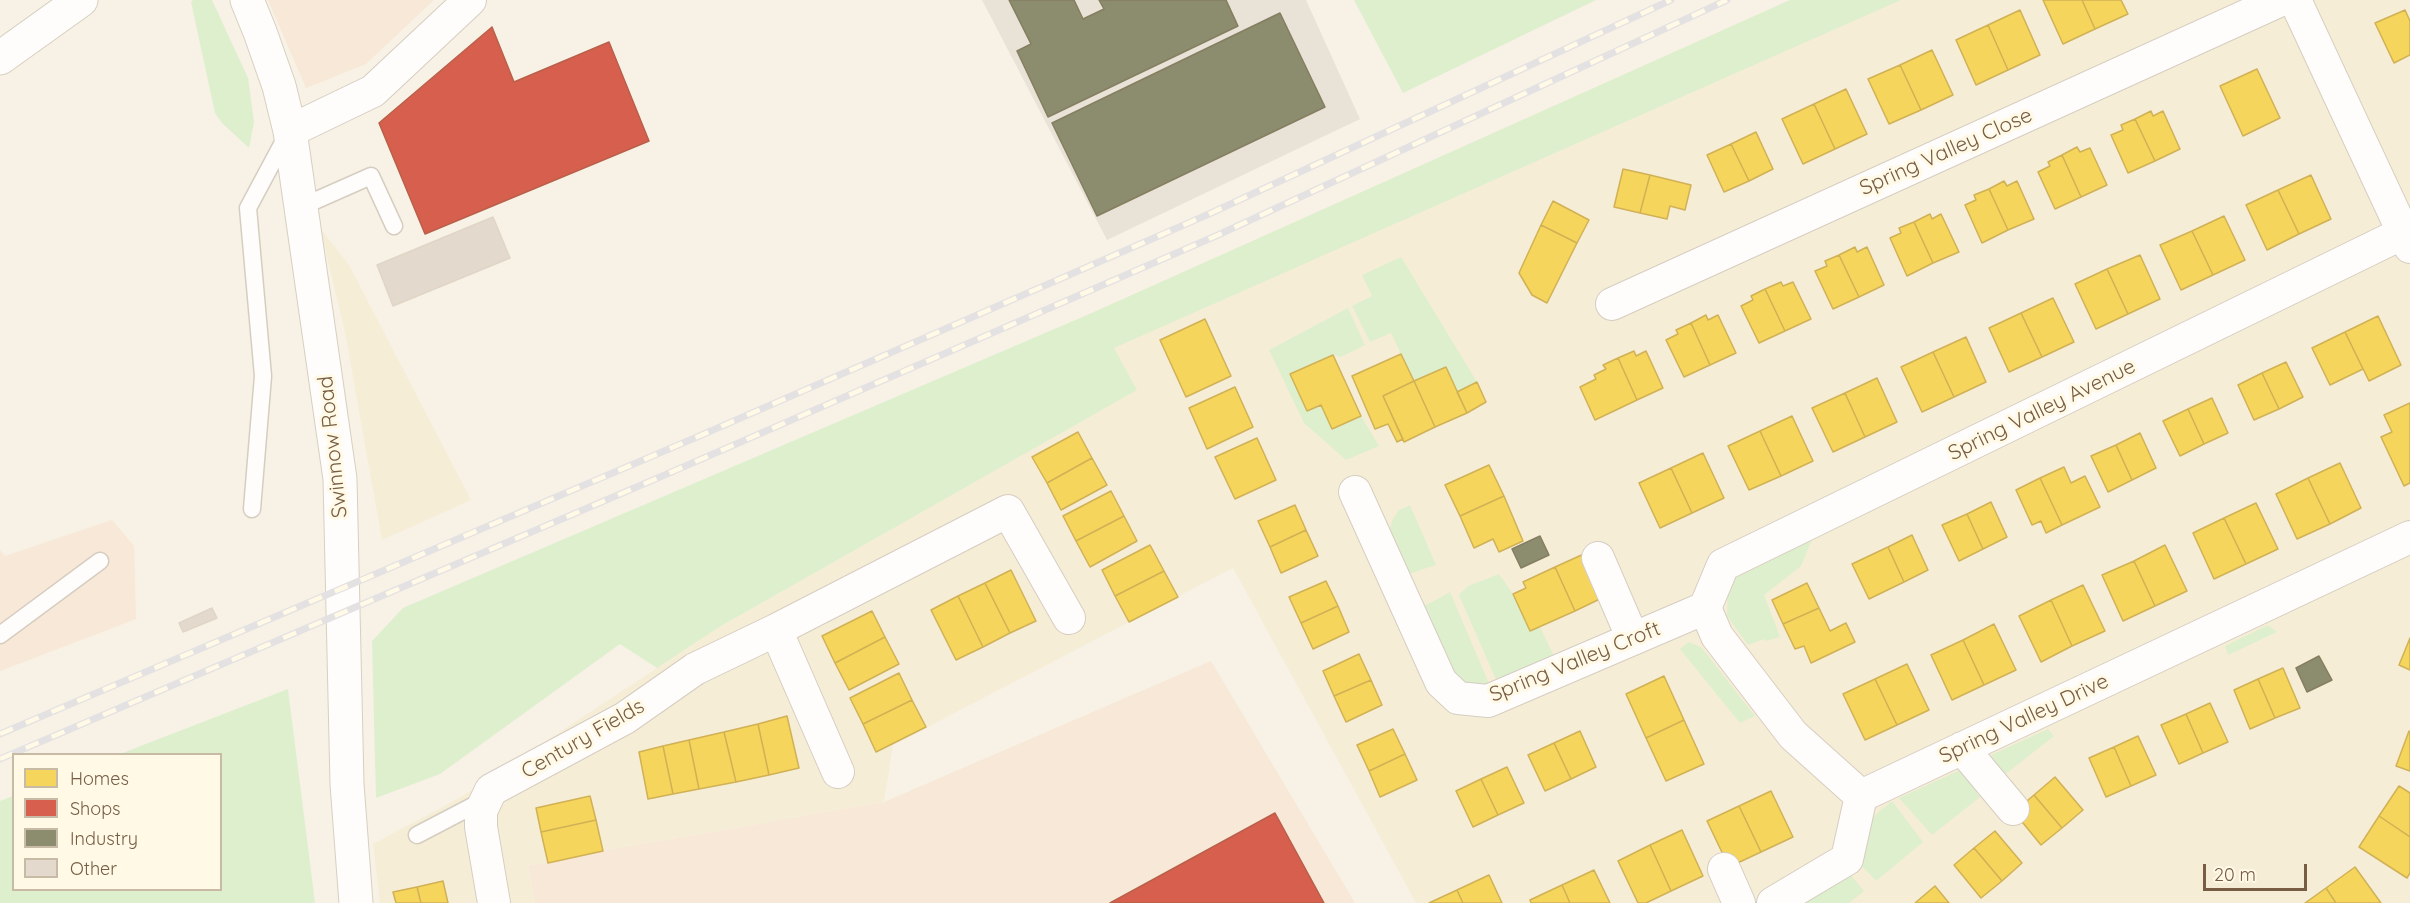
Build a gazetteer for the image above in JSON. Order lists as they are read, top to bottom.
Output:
{
  "streets": {
    "street": [
      "Spring Valley Close",
      "Spring Valley Avenue",
      "Swinnow Road",
      "Spring Valley Croft",
      "Spring Valley Drive",
      "Century Fields"
    ]
  },
  "crossings": [
    ["Spring Valley Avenue", "Spring Valley Croft"]
  ],
  "legend": [
    "Homes",
    "Shops",
    "Industry",
    "Other"
  ],
  "scale_bar": "20 m"
}
